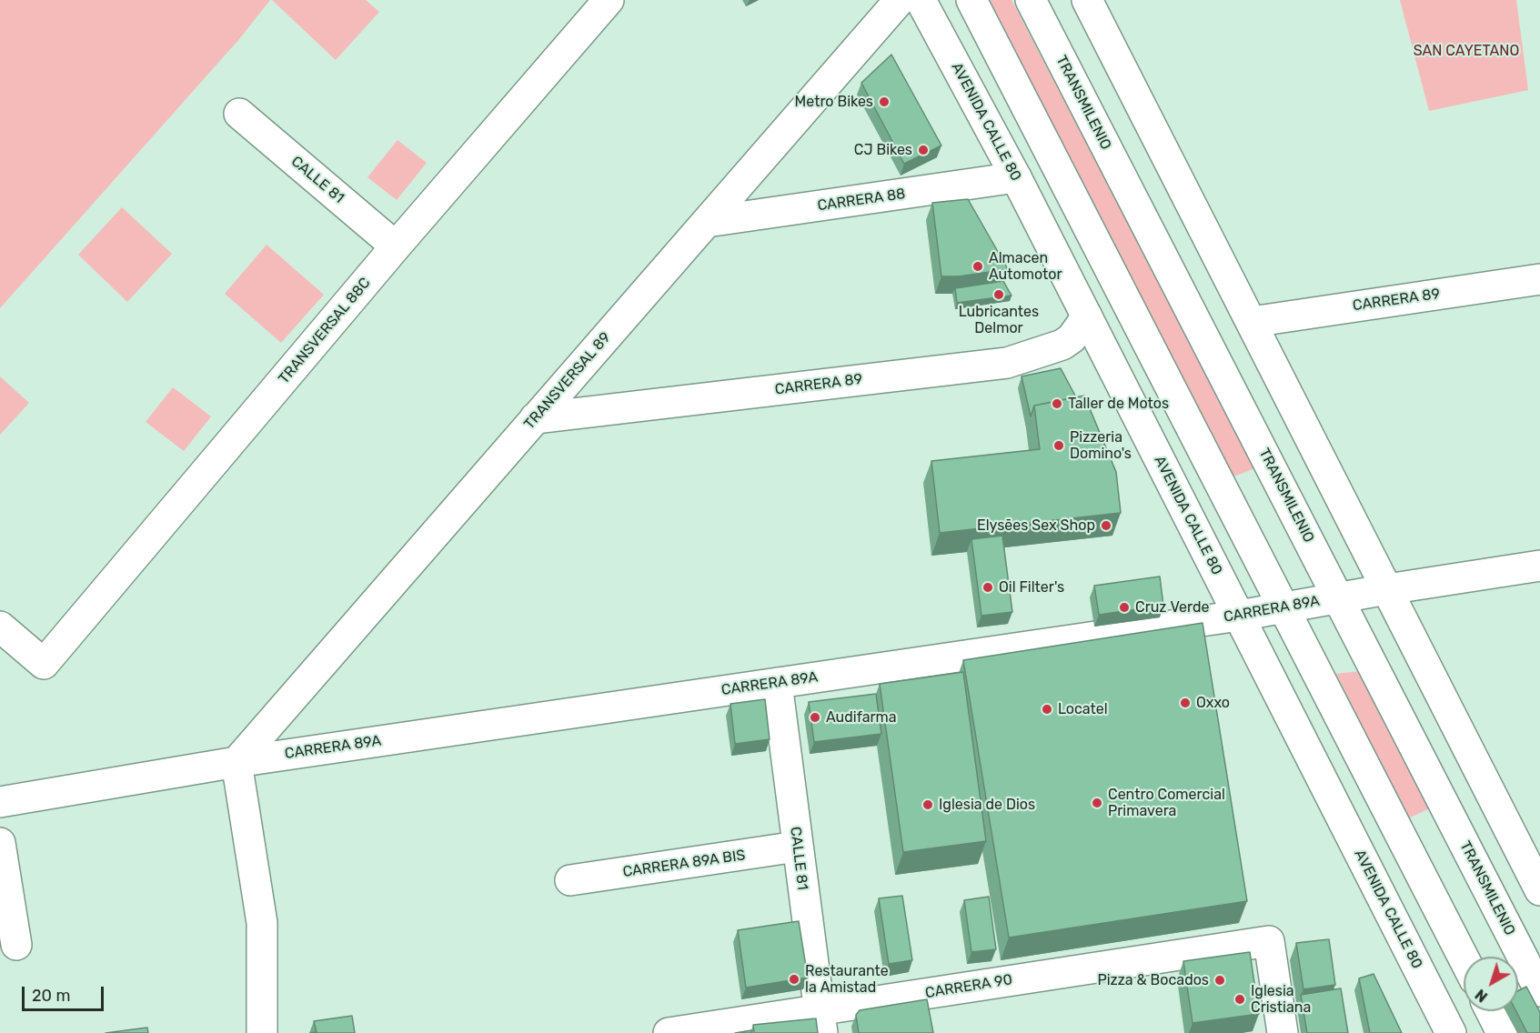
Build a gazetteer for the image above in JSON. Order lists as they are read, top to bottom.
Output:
{
  "streets": {
    "main road": [
      "TRANSMILENIO",
      "AVENIDA CALLE 80",
      "CALLE 81",
      "CARRERA 88",
      "CARRERA 89",
      "TRANSVERSAL 88C",
      "TRANSVERSAL 89",
      "CARRERA 89A",
      "CARRERA 89A BIS",
      "CARRERA 90"
    ]
  },
  "crossings": [
    ["TRANSMILENIO", "CARRERA 89A"],
    ["AVENIDA CALLE 80", "CARRERA 88"],
    ["AVENIDA CALLE 80", "CARRERA 89"],
    ["AVENIDA CALLE 80", "CARRERA 89A"],
    ["CALLE 81", "TRANSVERSAL 88C"],
    ["CALLE 81", "CARRERA 89A"],
    ["CALLE 81", "CARRERA 89A BIS"],
    ["CALLE 81", "CARRERA 90"],
    ["CARRERA 88", "TRANSVERSAL 89"],
    ["CARRERA 89", "TRANSVERSAL 89"],
    ["TRANSVERSAL 89", "CARRERA 89A"]
  ],
  "parks": ["SAN CAYETANO"],
  "places": [
    "Metro Bikes",
    "CJ Bikes",
    "Almacen Automotor",
    "Lubricantes Delmor",
    "Taller de Motos",
    "Pizzeria Domino's",
    "Elysēes Sex Shop",
    "Oil Filter's",
    "Cruz Verde",
    "Oxxo",
    "Locatel",
    "Audifarma",
    "Centro Comercial Primavera",
    "Iglesia de Dios",
    "Restaurante la Amistad",
    "Pizza & Bocados",
    "Iglesia Cristiana"
  ],
  "scale_bar": "20 m",
  "north": "bottom left"
}
